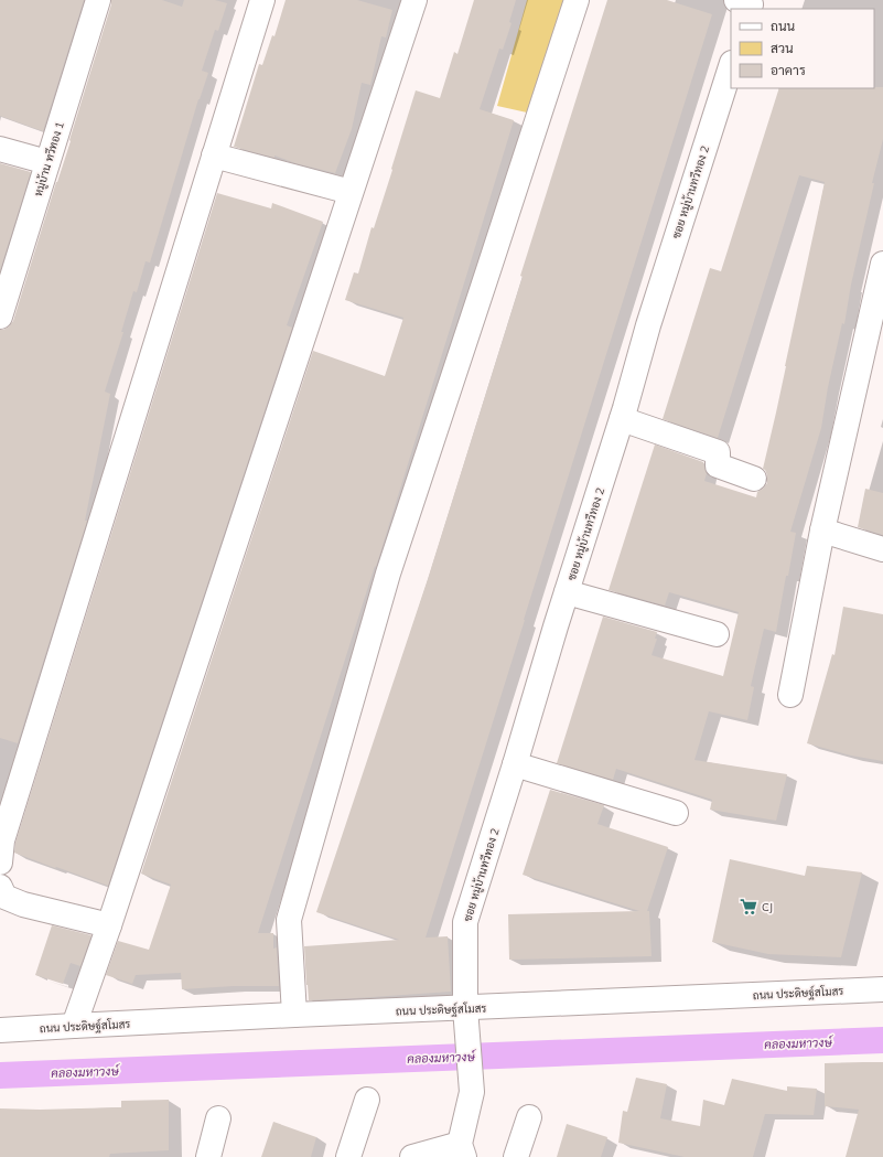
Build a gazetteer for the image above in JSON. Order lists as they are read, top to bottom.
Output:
{
  "streets": {
    "street": ["หมู่บ้าน ทวีทอง 1", "ซอย หมู่บ้านทวีทอง 2", "ถนน ประดิษฐ์สโมสร"]
  },
  "crossings": [
    ["ซอย หมู่บ้านทวีทอง 2", "ถนน ประดิษฐ์สโมสร"]
  ],
  "water": ["คลองมหาวงษ์"],
  "places": {
    "supermarket": ["CJ"]
  },
  "legend": ["ถนน", "สวน", "อาคาร"]
}
